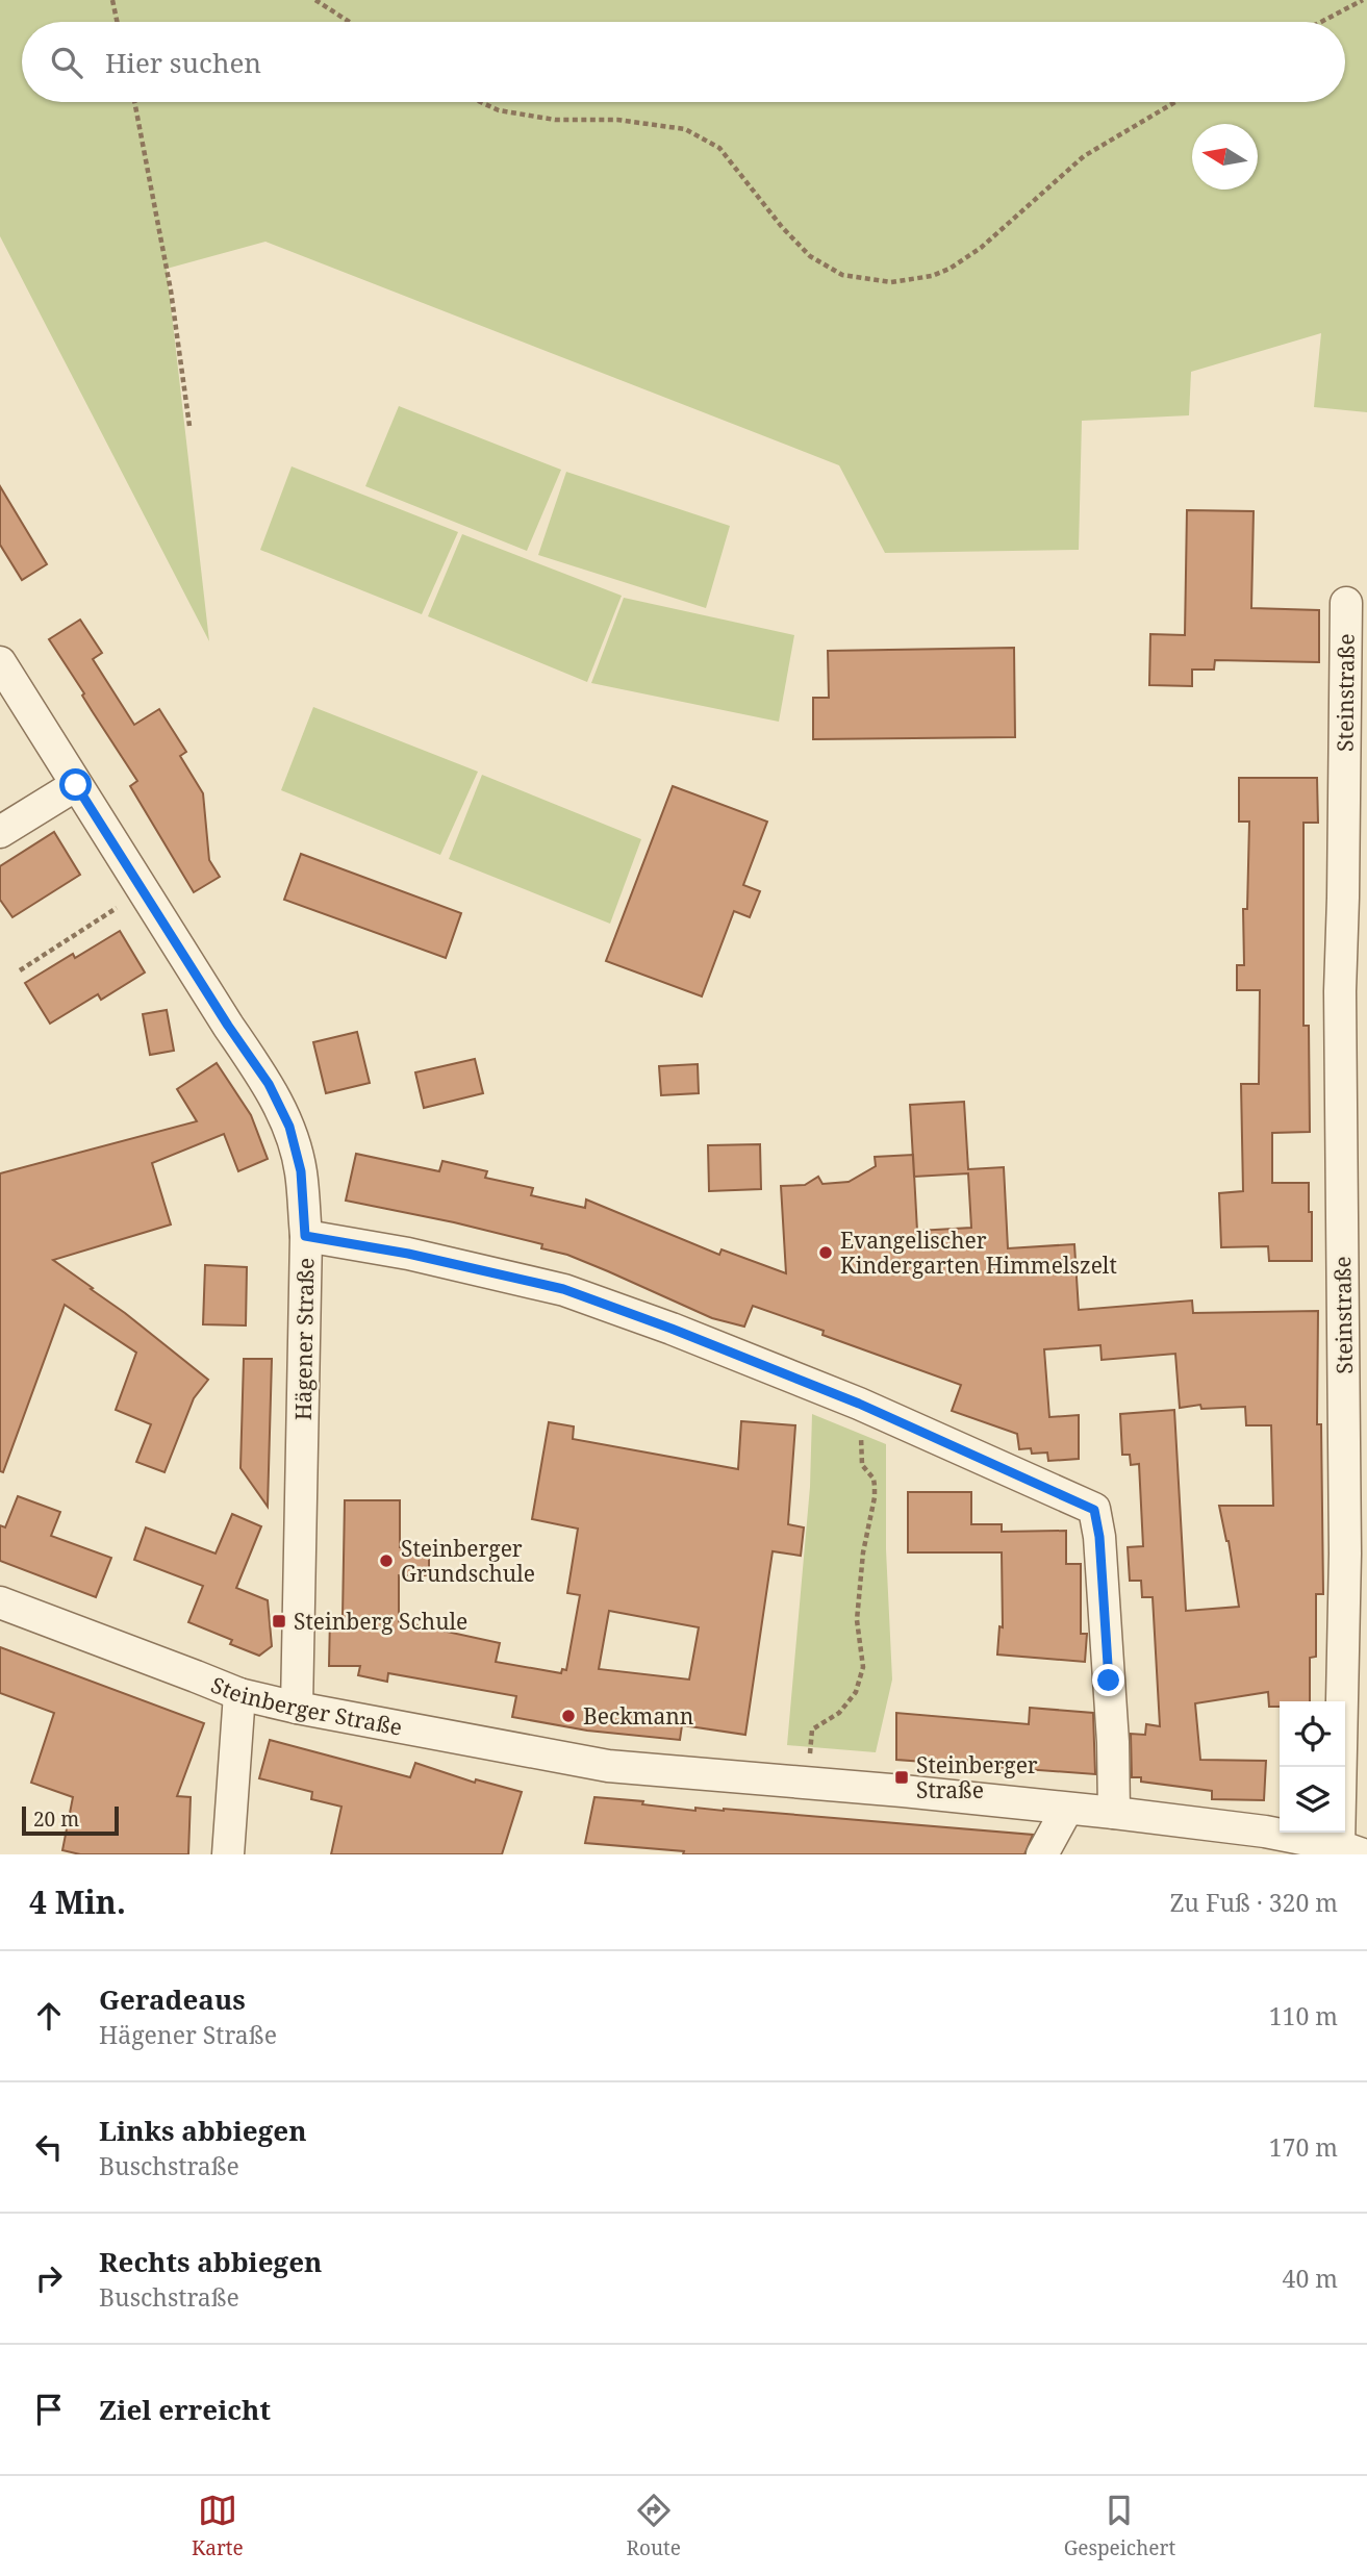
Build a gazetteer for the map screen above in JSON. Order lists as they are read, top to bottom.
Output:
{
  "streets": {
    "street": ["Steinstraße", "Hägener Straße", "Steinberger Straße"]
  },
  "crossings": [
    ["Steinstraße", "Steinberger Straße"],
    ["Hägener Straße", "Steinberger Straße"]
  ],
  "places": {
    "other": ["Evangelischer Kindergarten Himmelszelt", "Steinberger Grundschule", "Beckmann"],
    "transit": ["Steinberg Schule", "Steinberger Straße"]
  },
  "scale_bar": "20 m",
  "north": "left",
  "page": {
    "search": "Hier suchen",
    "scale": "20 m",
    "heading": ["4 Min.", "Zu Fuß · 320 m"],
    "list": [
      ["Geradeaus", "Hägener Straße", "110 m"],
      ["Links abbiegen", "Buschstraße", "170 m"],
      ["Rechts abbiegen", "Buschstraße", "40 m"],
      "Ziel erreicht"
    ],
    "nav": ["Karte", "Route", "Gespeichert"]
  }
}
